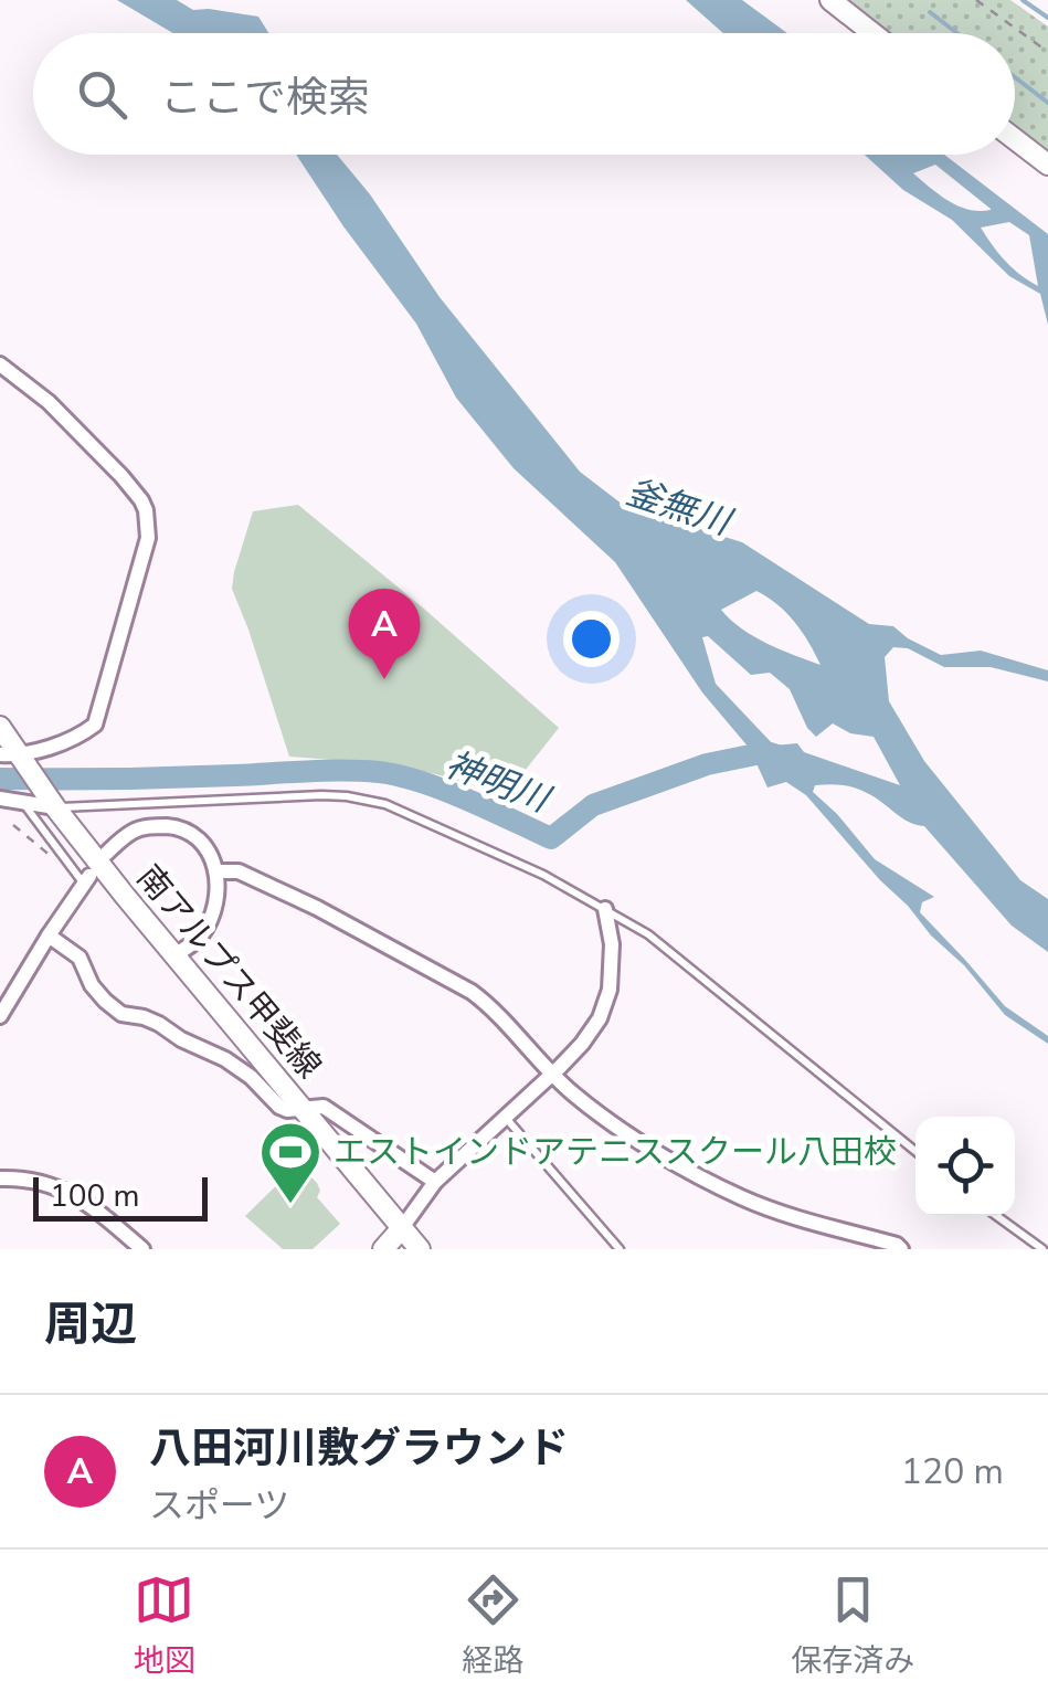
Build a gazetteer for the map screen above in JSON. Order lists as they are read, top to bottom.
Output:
{
  "streets": {
    "main road": ["南アルプス甲斐線"]
  },
  "water": ["釜無川", "神明川"],
  "places": {
    "sports": ["エストインドアテニススクール八田校"]
  },
  "scale_bar": "100 m",
  "page": {
    "search": "ここで検索",
    "pins": "A",
    "scale": "100 m",
    "heading": "周辺",
    "list": [
      {
        "mark": "A",
        "name": "八田河川敷グラウンド",
        "note": "スポーツ",
        "value": "120 m"
      }
    ],
    "nav": ["地図", "経路", "保存済み"]
  }
}
